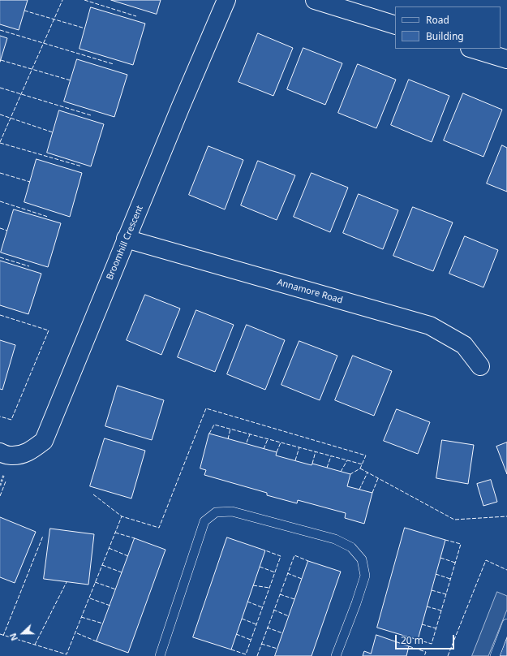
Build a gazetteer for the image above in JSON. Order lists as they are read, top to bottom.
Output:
{
  "streets": {
    "street": ["Broomhill Crescent", "Annamore Road"]
  },
  "crossings": [
    ["Broomhill Crescent", "Annamore Road"]
  ],
  "legend": ["Road", "Building"],
  "scale_bar": "20 m",
  "north": "left"
}
